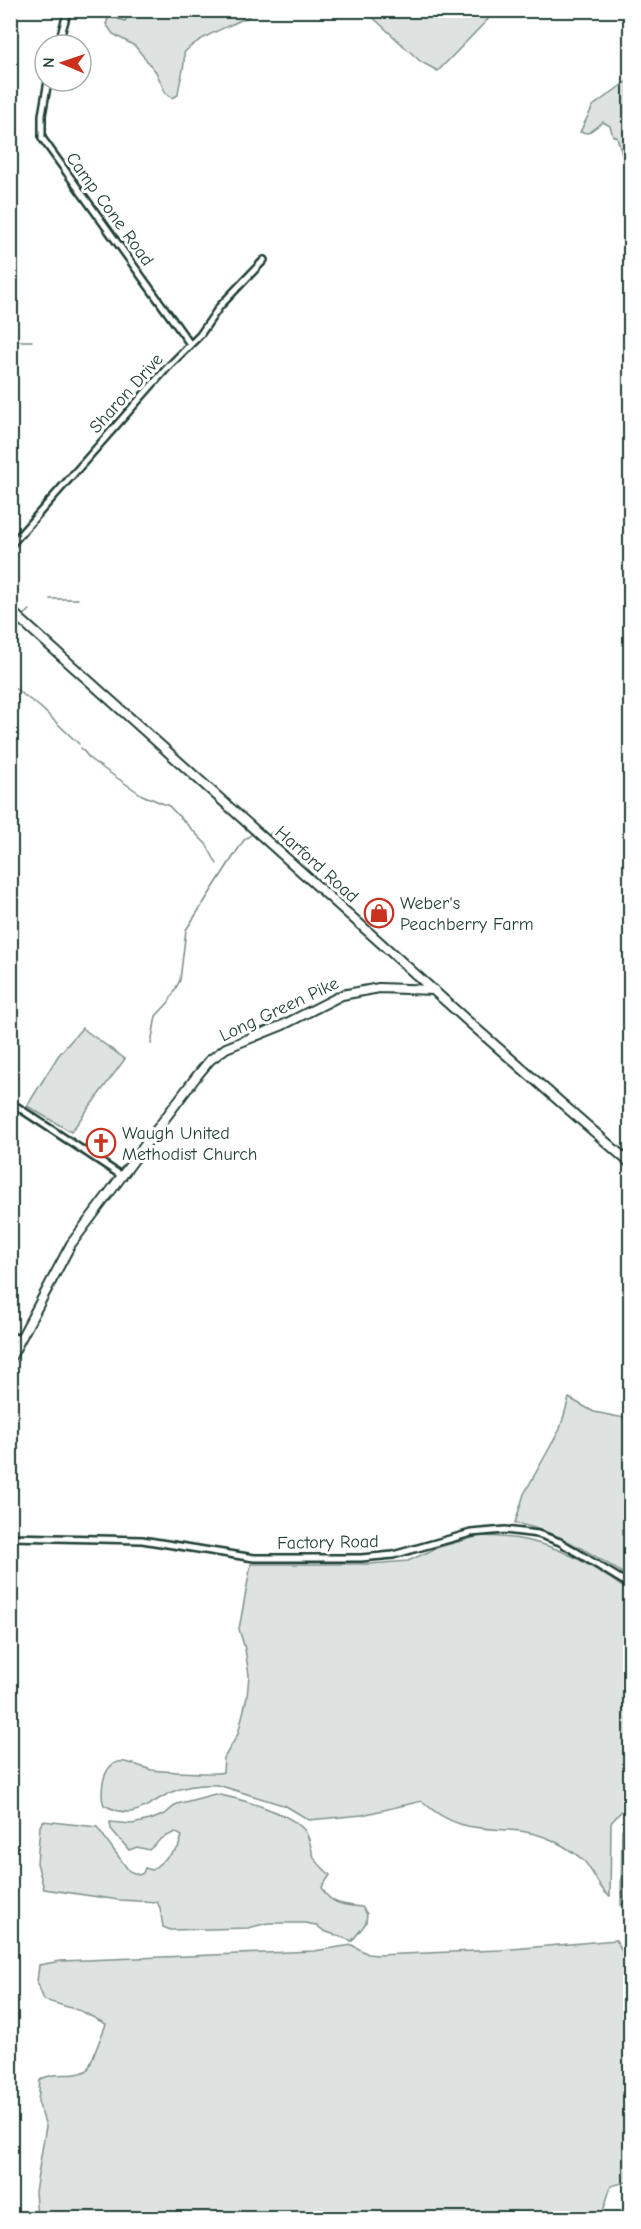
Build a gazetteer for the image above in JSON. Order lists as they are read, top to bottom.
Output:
{
  "streets": {
    "main road": ["Harford Road", "Long Green Pike"],
    "street": ["Camp Cone Road", "Sharon Drive", "Factory Road"]
  },
  "crossings": [
    ["Camp Cone Road", "Sharon Drive"],
    ["Harford Road", "Long Green Pike"]
  ],
  "places": {
    "shop": ["Weber's Peachberry Farm"],
    "church": ["Waugh United Methodist Church"]
  },
  "north": "left"
}
